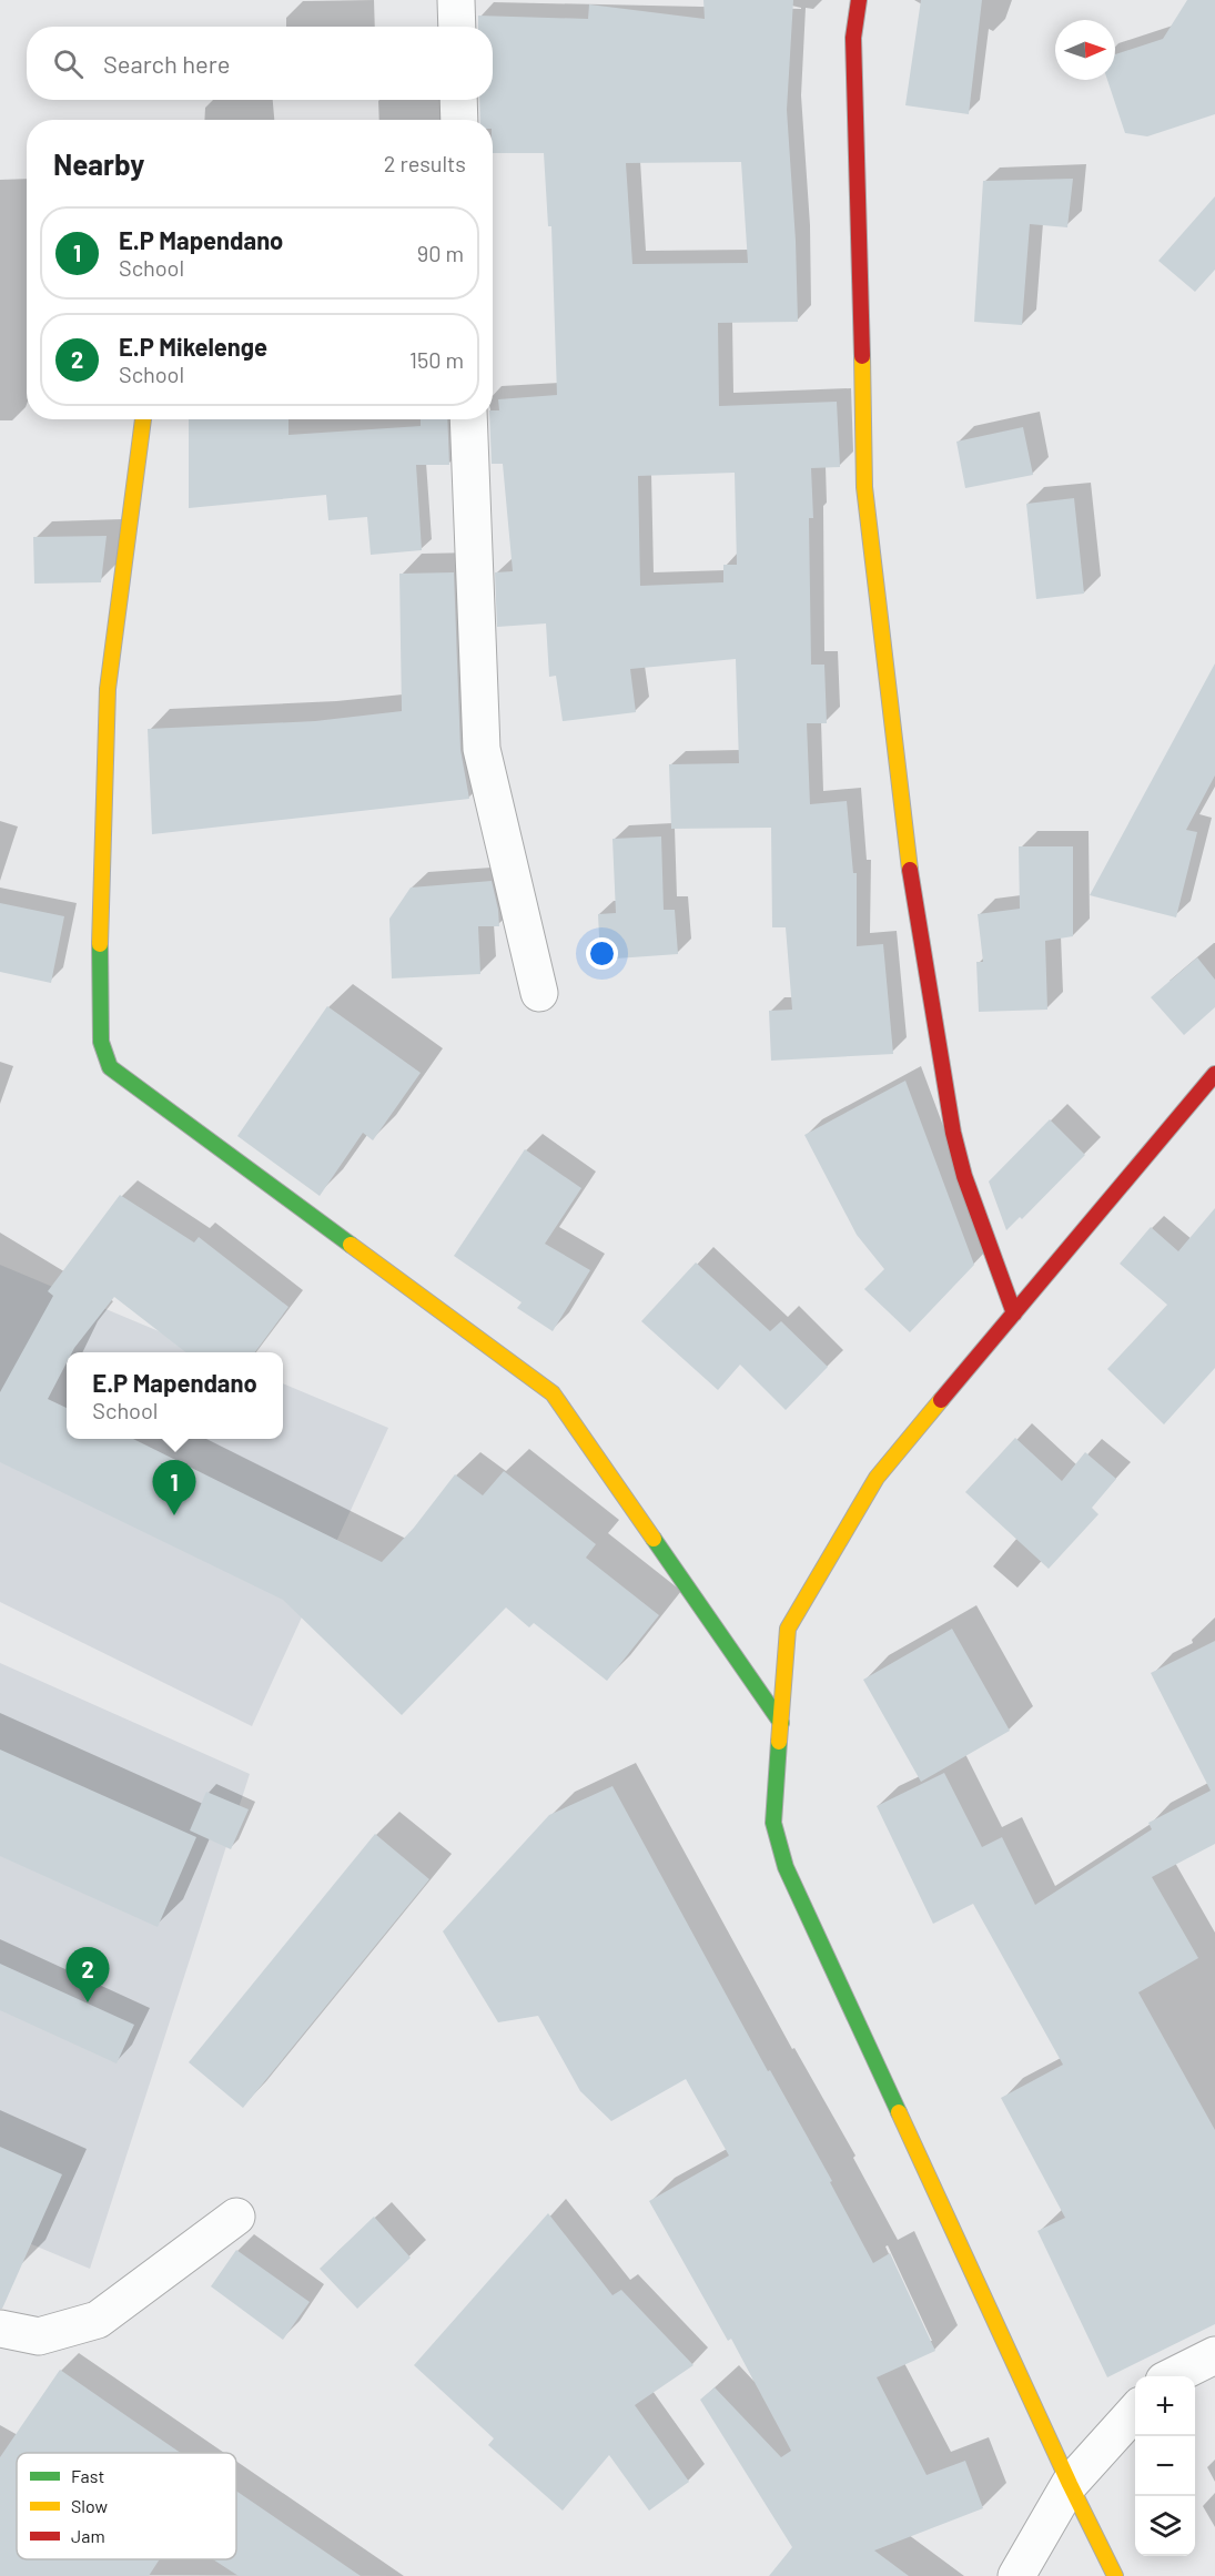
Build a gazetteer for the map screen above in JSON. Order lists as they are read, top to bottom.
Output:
{
  "legend": ["Fast", "Slow", "Jam"],
  "north": "right",
  "page": {
    "search": "Search here",
    "heading": ["Nearby", "2 results"],
    "list": [
      {
        "mark": "1",
        "name": "E.P Mapendano",
        "note": "School",
        "value": "90 m"
      },
      {
        "mark": "2",
        "name": "E.P Mikelenge",
        "note": "School",
        "value": "150 m"
      }
    ],
    "popup": ["E.P Mapendano", "School"],
    "pins": ["1", "2"],
    "map_buttons": ["+", "−"]
  }
}
